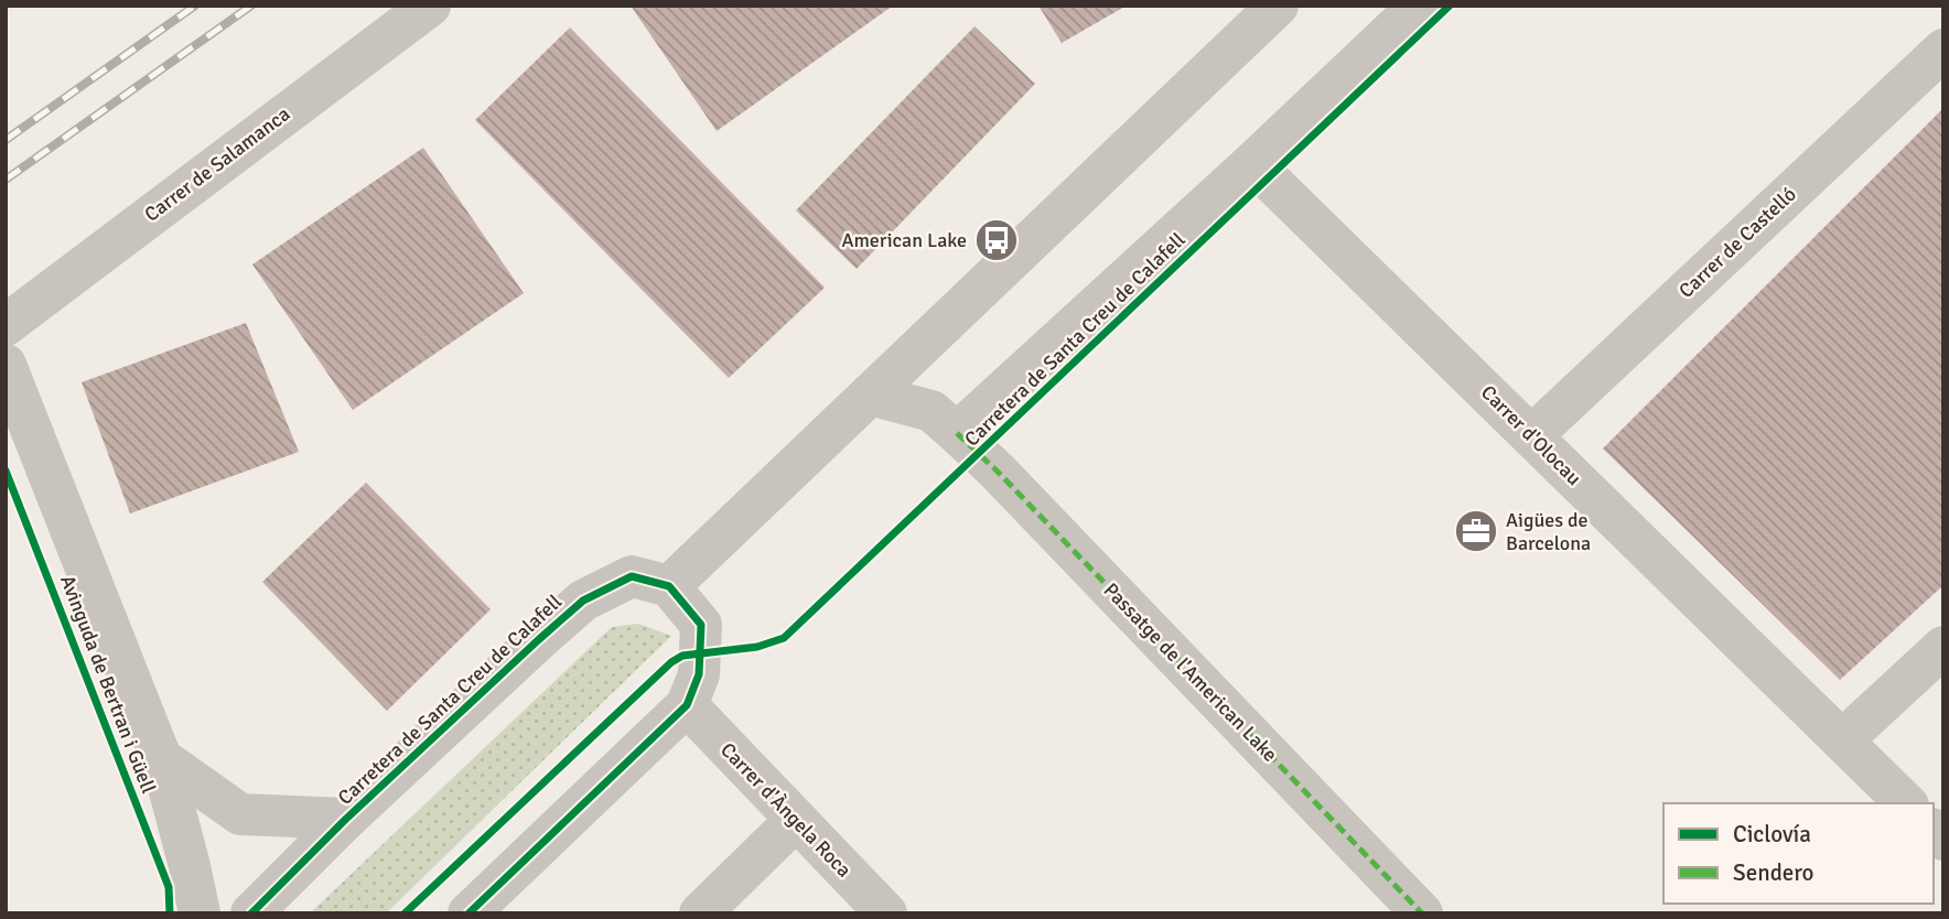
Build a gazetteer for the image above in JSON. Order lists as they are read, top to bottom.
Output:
{
  "streets": {
    "street": [
      "Carrer de Salamanca",
      "Carrer de Castelló",
      "Carretera de Santa Creu de Calafell",
      "Carrer d'Olocau",
      "Passatge de l'American Lake",
      "Avinguda de Bertran i Güell",
      "Carrer d'Àngela Roca"
    ]
  },
  "crossings": [
    ["Carrer de Castelló", "Carrer d'Olocau"],
    ["Carretera de Santa Creu de Calafell", "Avinguda de Bertran i Güell"]
  ],
  "places": {
    "bus stop": ["American Lake"],
    "office": ["Aigües de Barcelona"]
  },
  "legend": ["Ciclovía", "Sendero"]
}
